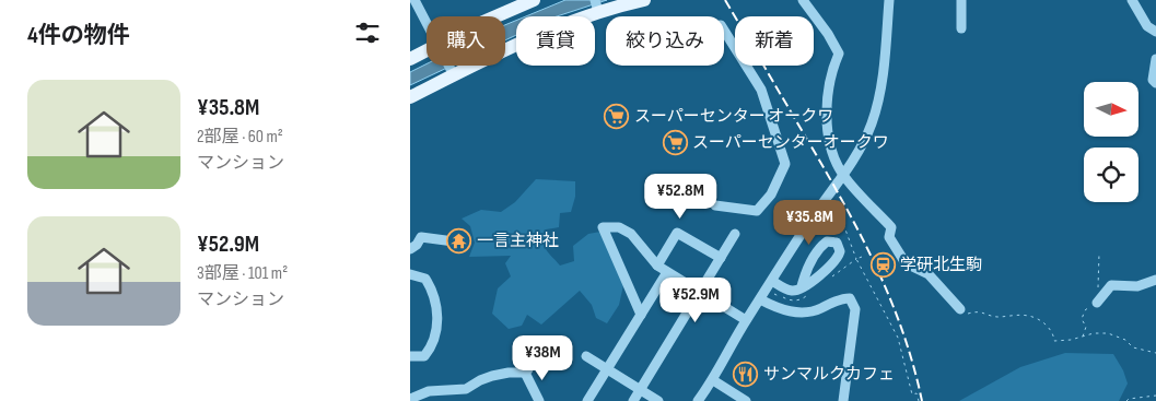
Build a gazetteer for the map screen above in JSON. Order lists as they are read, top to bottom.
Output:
{
  "places": {
    "supermarket": ["スーパーセンター オークワ", "スーパーセンターオークワ"],
    "temple": ["一言主神社"],
    "station": ["学研北生駒"],
    "restaurant": ["サンマルクカフェ"]
  },
  "north": "right",
  "page": {
    "heading": "4件の物件",
    "chip": [
      "購入",
      "賃貸",
      "絞り込み",
      "新着"
    ],
    "list": [
      {
        "name": "¥35.8M",
        "note": "2部屋 · 60 m² · マンション"
      },
      {
        "name": "¥52.9M",
        "note": "3部屋 · 101 m² · マンション"
      }
    ],
    "price": [
      "¥52.8M",
      "¥35.8M",
      "¥52.9M",
      "¥38M"
    ]
  }
}
